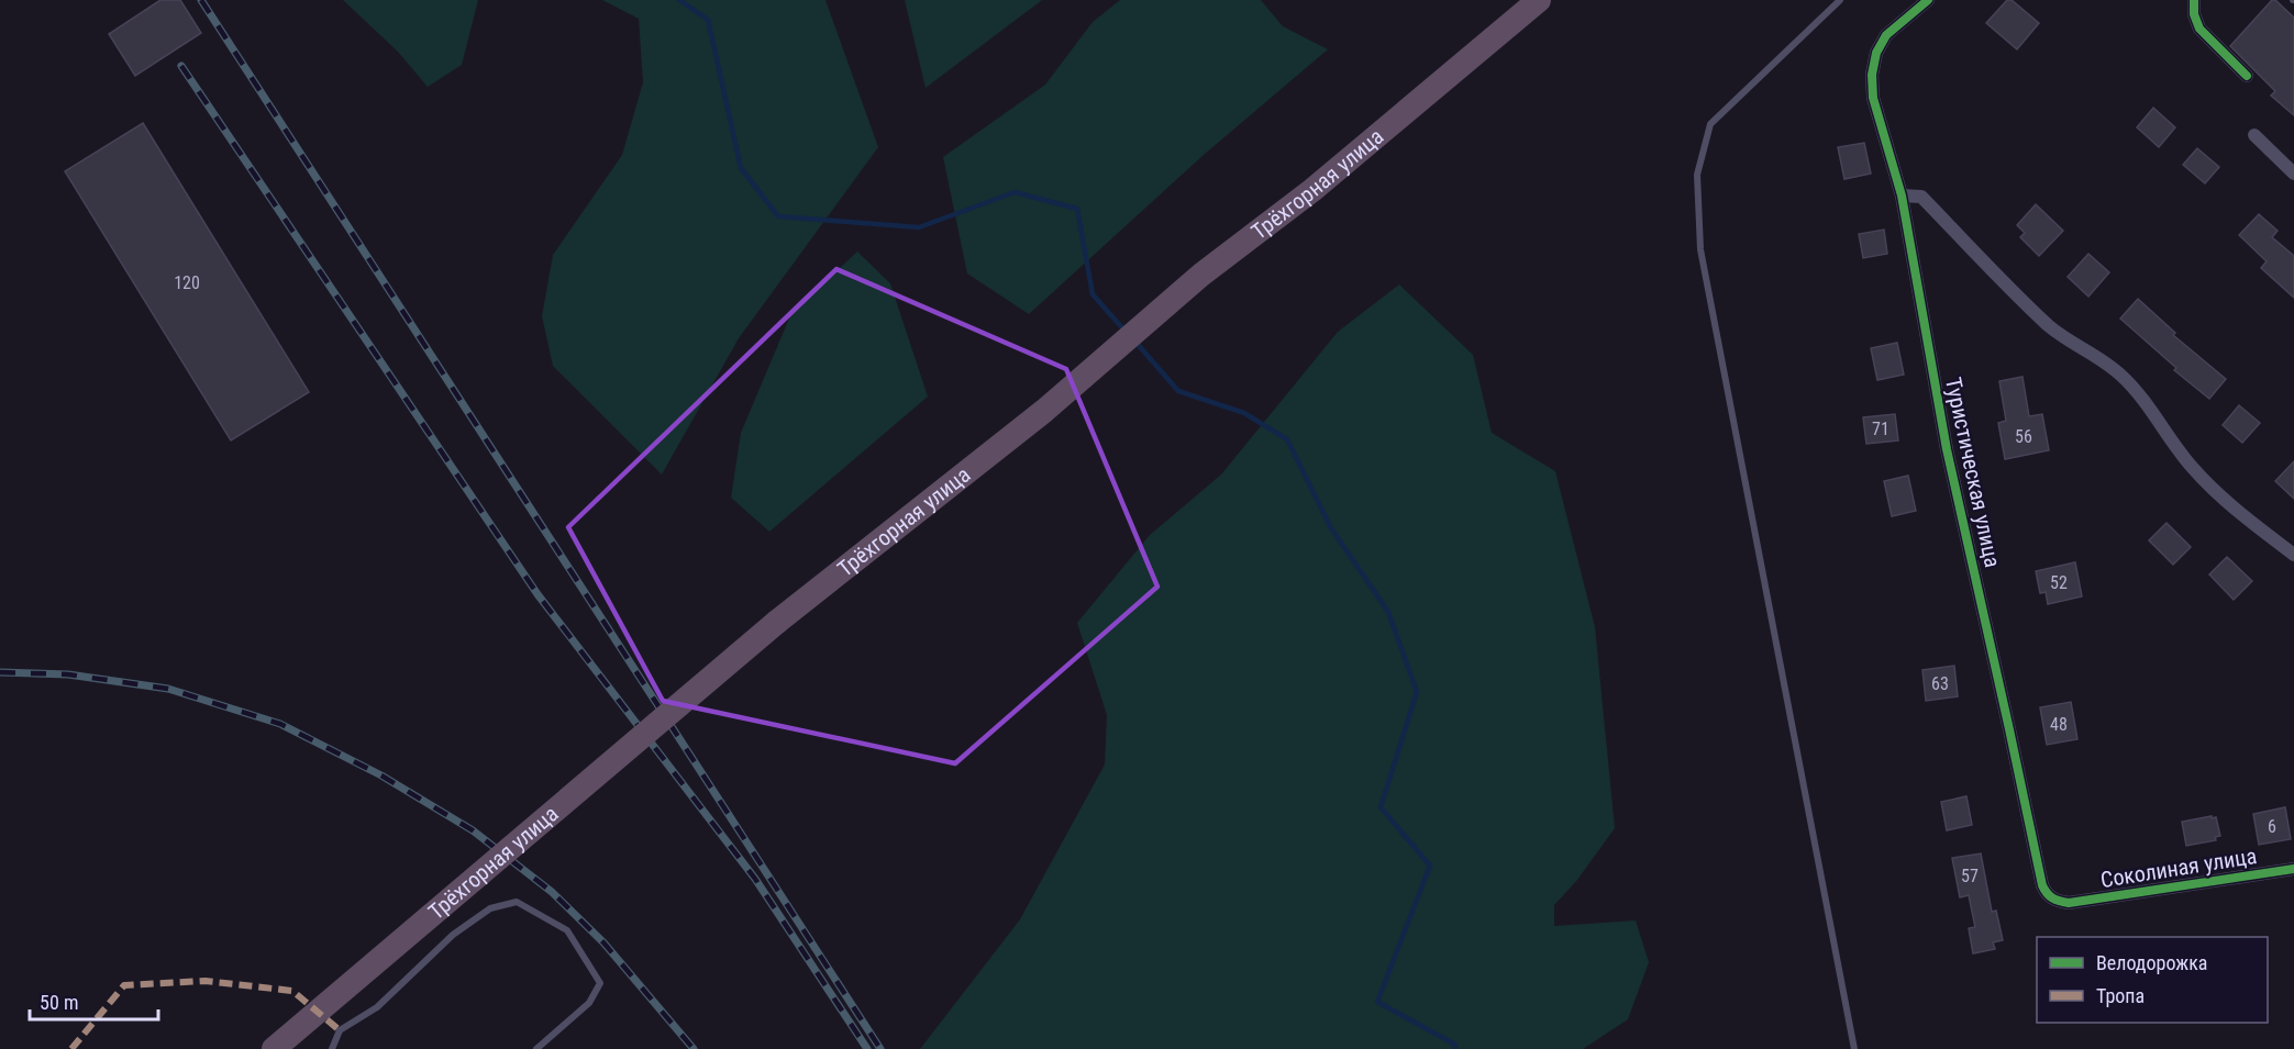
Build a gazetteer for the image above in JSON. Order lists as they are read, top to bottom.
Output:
{
  "streets": {
    "highway": ["Трёхгорная улица"],
    "street": ["Туристическая улица", "Соколиная улица"]
  },
  "crossings": [
    ["Туристическая улица", "Соколиная улица"]
  ],
  "house_numbers": [
    "120",
    "71",
    "56",
    "52",
    "63",
    "48",
    "6",
    "57"
  ],
  "legend": ["Велодорожка", "Тропа"],
  "scale_bar": "50 m"
}
